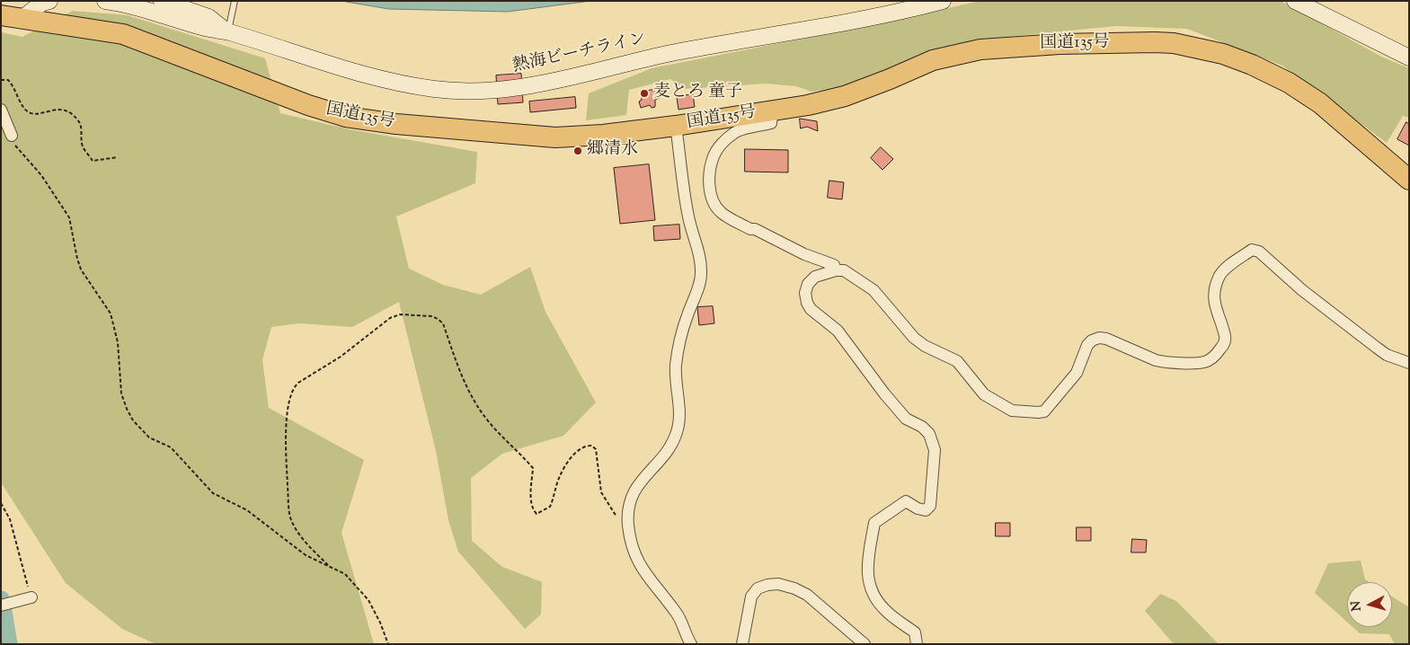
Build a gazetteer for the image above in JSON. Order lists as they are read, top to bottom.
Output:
{
  "streets": {
    "highway": ["国道135号"],
    "street": ["熱海ビーチライン"]
  },
  "places": ["麦とろ 童子", "郷清水"],
  "north": "left"
}
